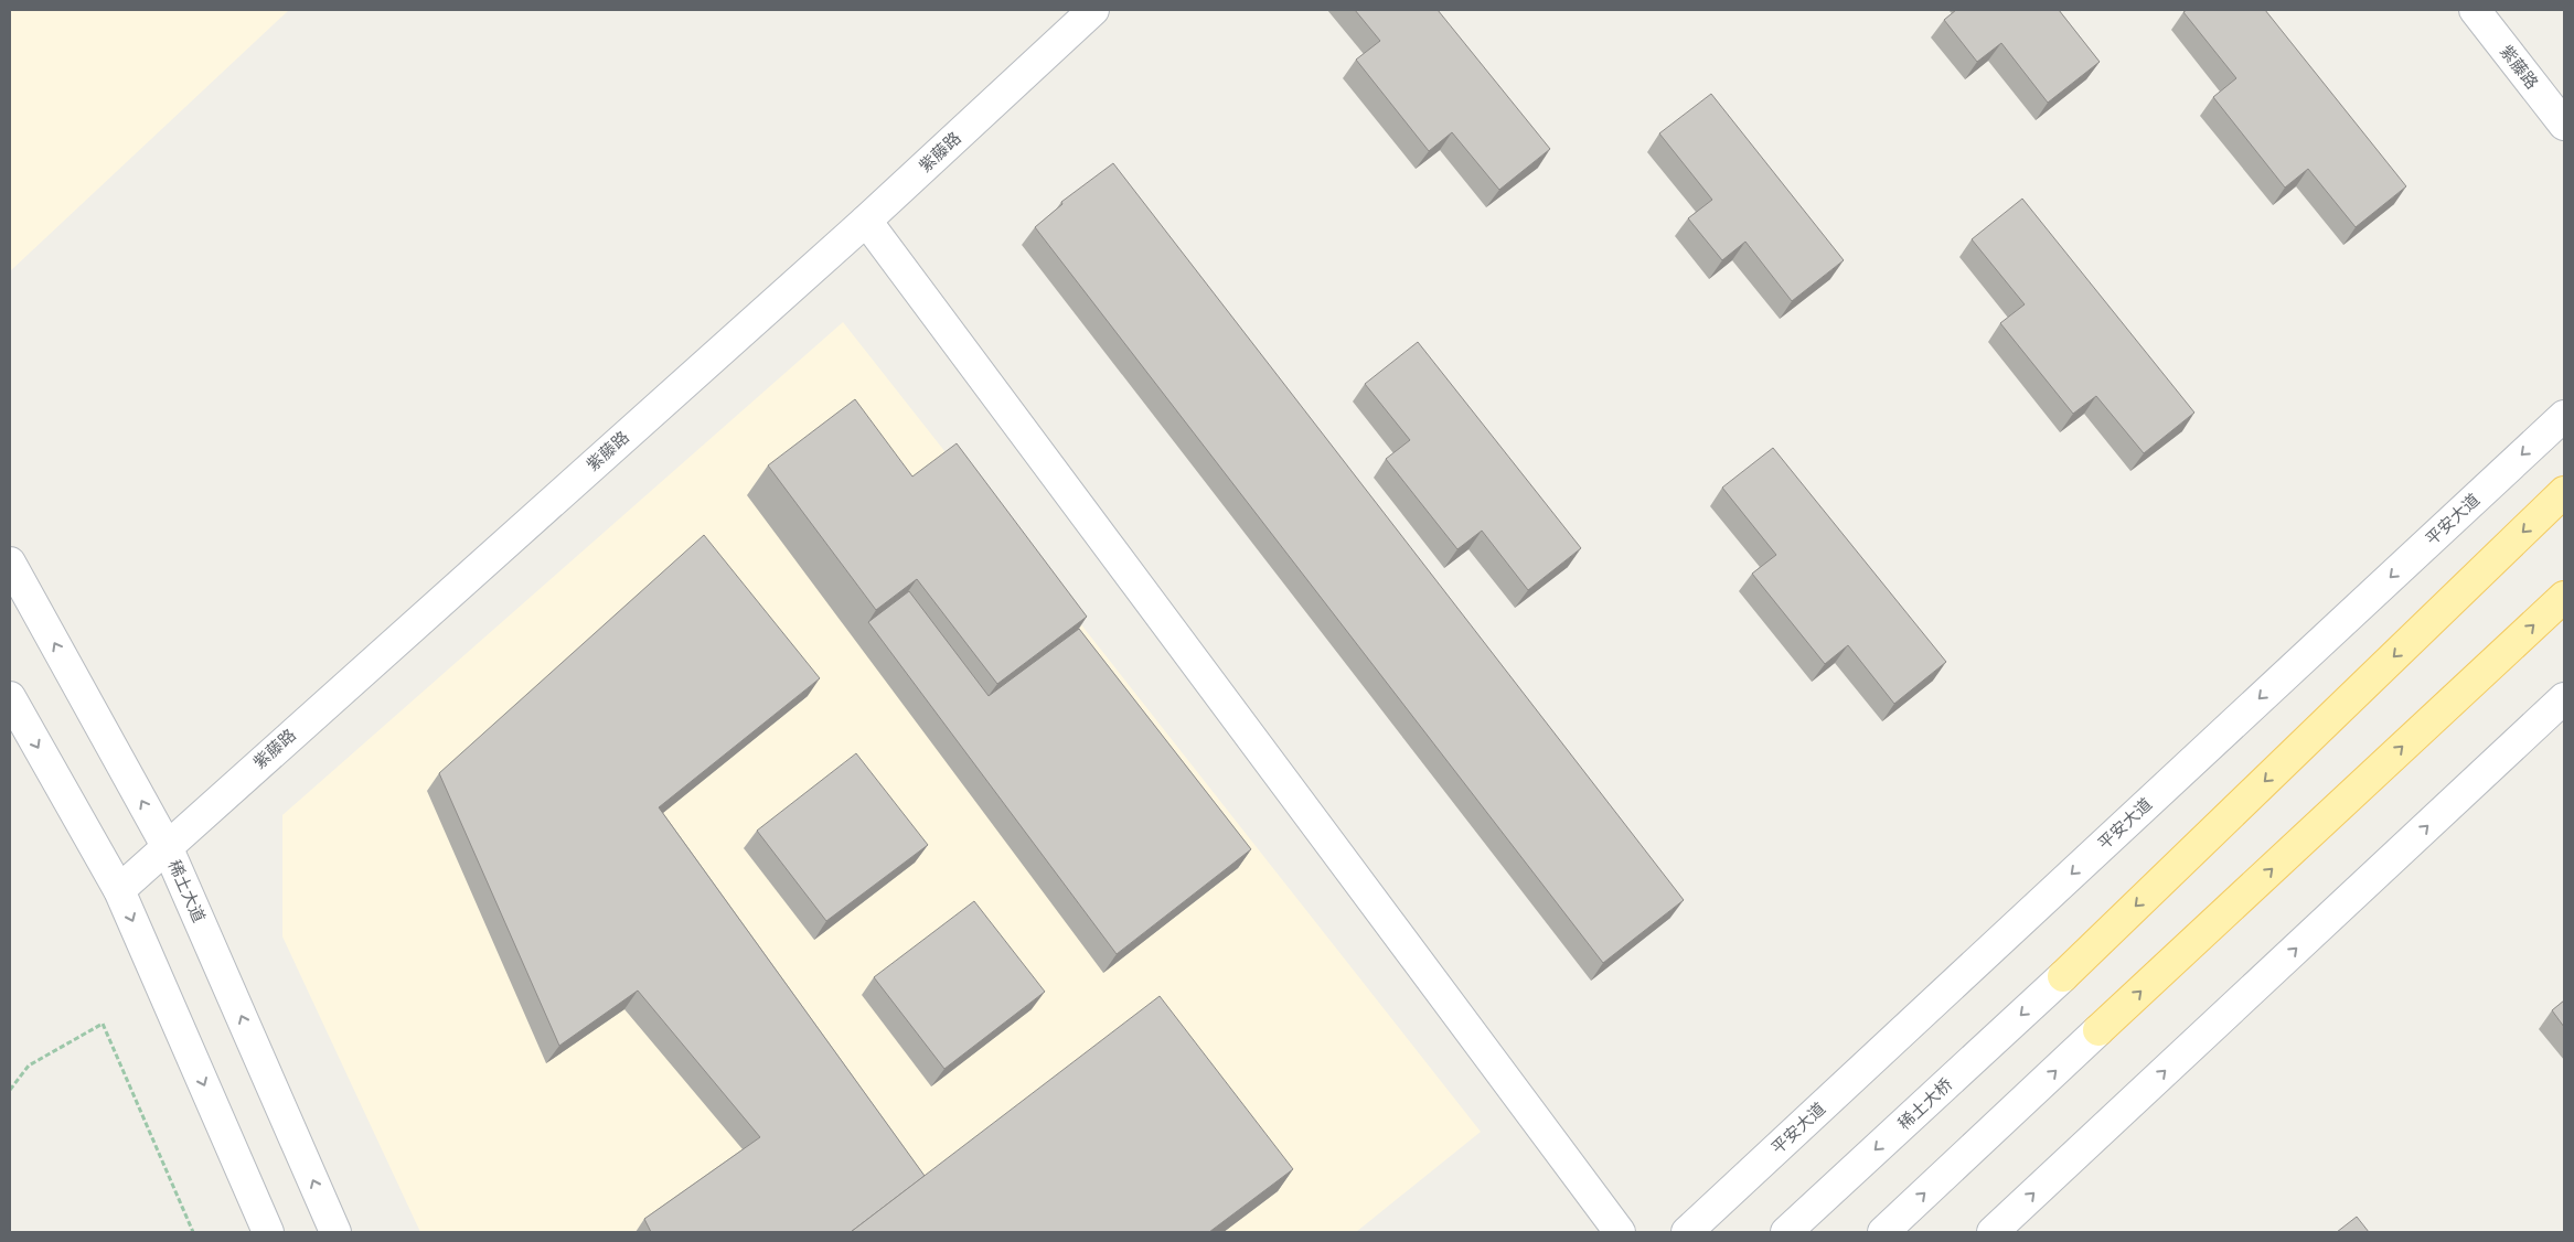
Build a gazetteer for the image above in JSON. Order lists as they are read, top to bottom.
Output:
{
  "streets": {
    "street": [
      "紫藤路",
      "平安大道",
      "稀土大道",
      "稀土大桥"
    ]
  },
  "crossings": [
    ["紫藤路", "稀土大道"]
  ]
}
